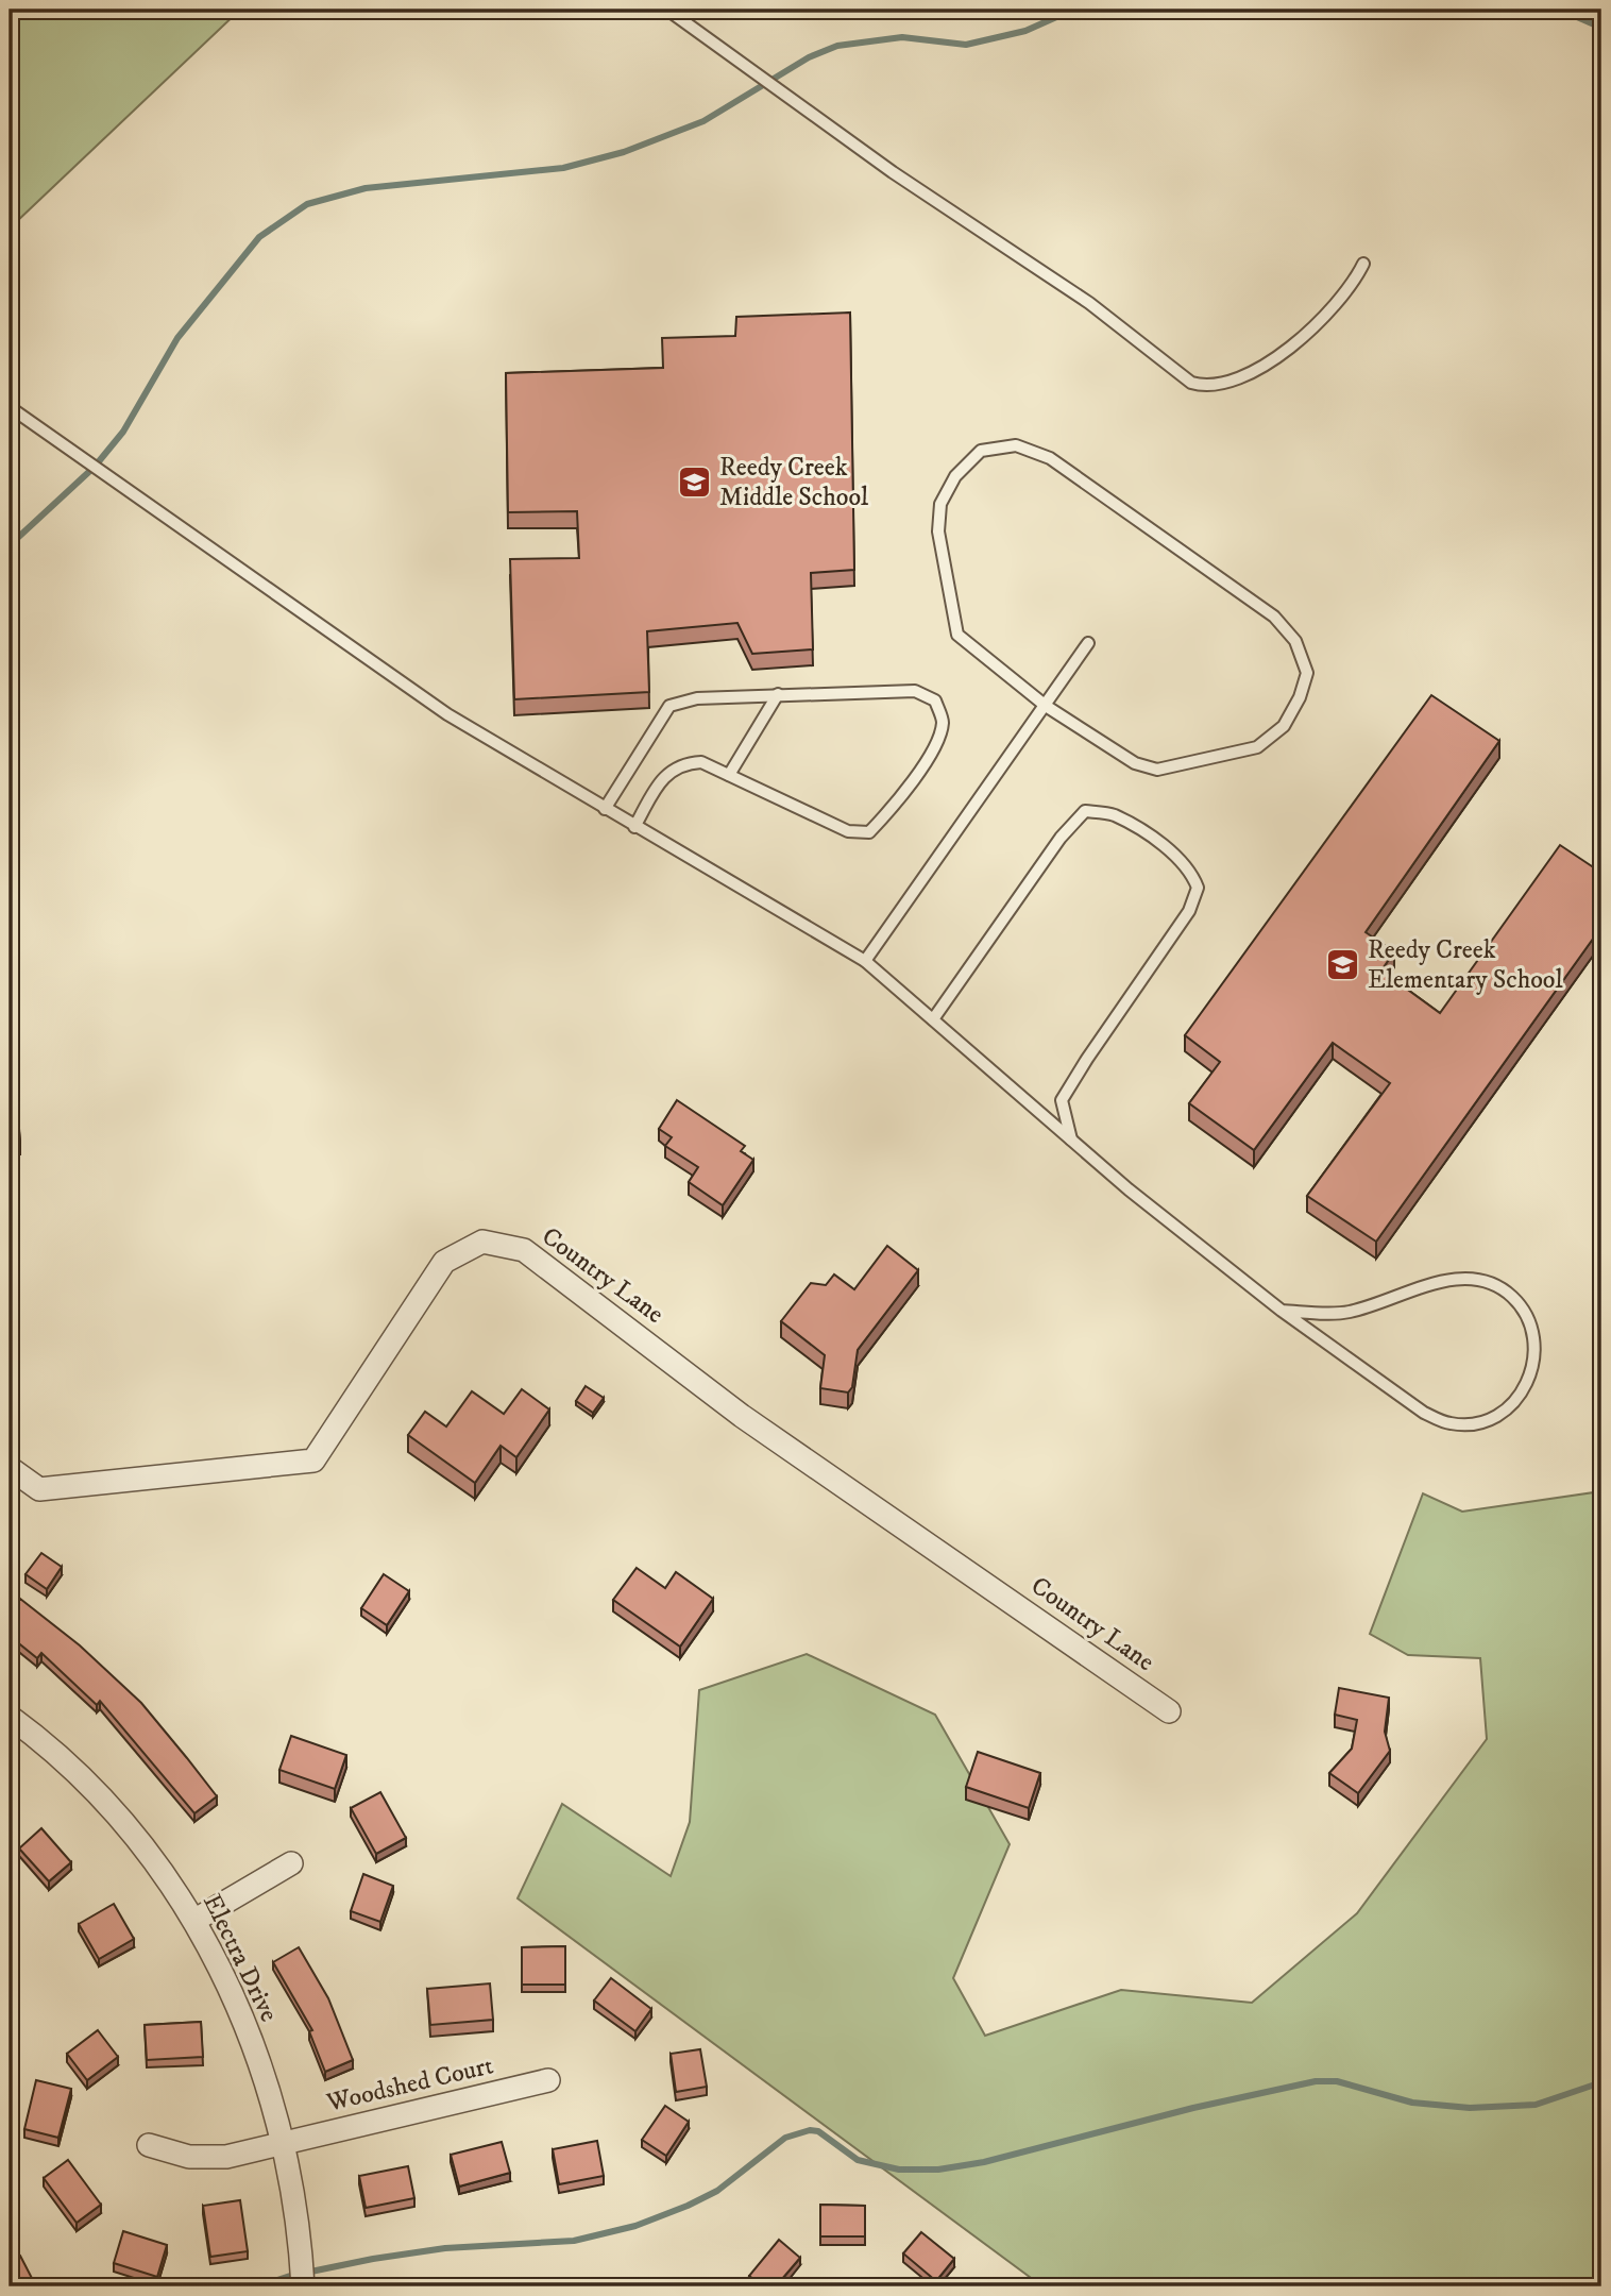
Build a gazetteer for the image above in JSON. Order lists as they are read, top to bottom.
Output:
{
  "streets": {
    "street": ["Country Lane", "Electra Drive", "Woodshed Court"]
  },
  "crossings": [
    ["Electra Drive", "Woodshed Court"]
  ],
  "places": {
    "school or university": ["Reedy Creek Middle School", "Reedy Creek Elementary School"]
  }
}
